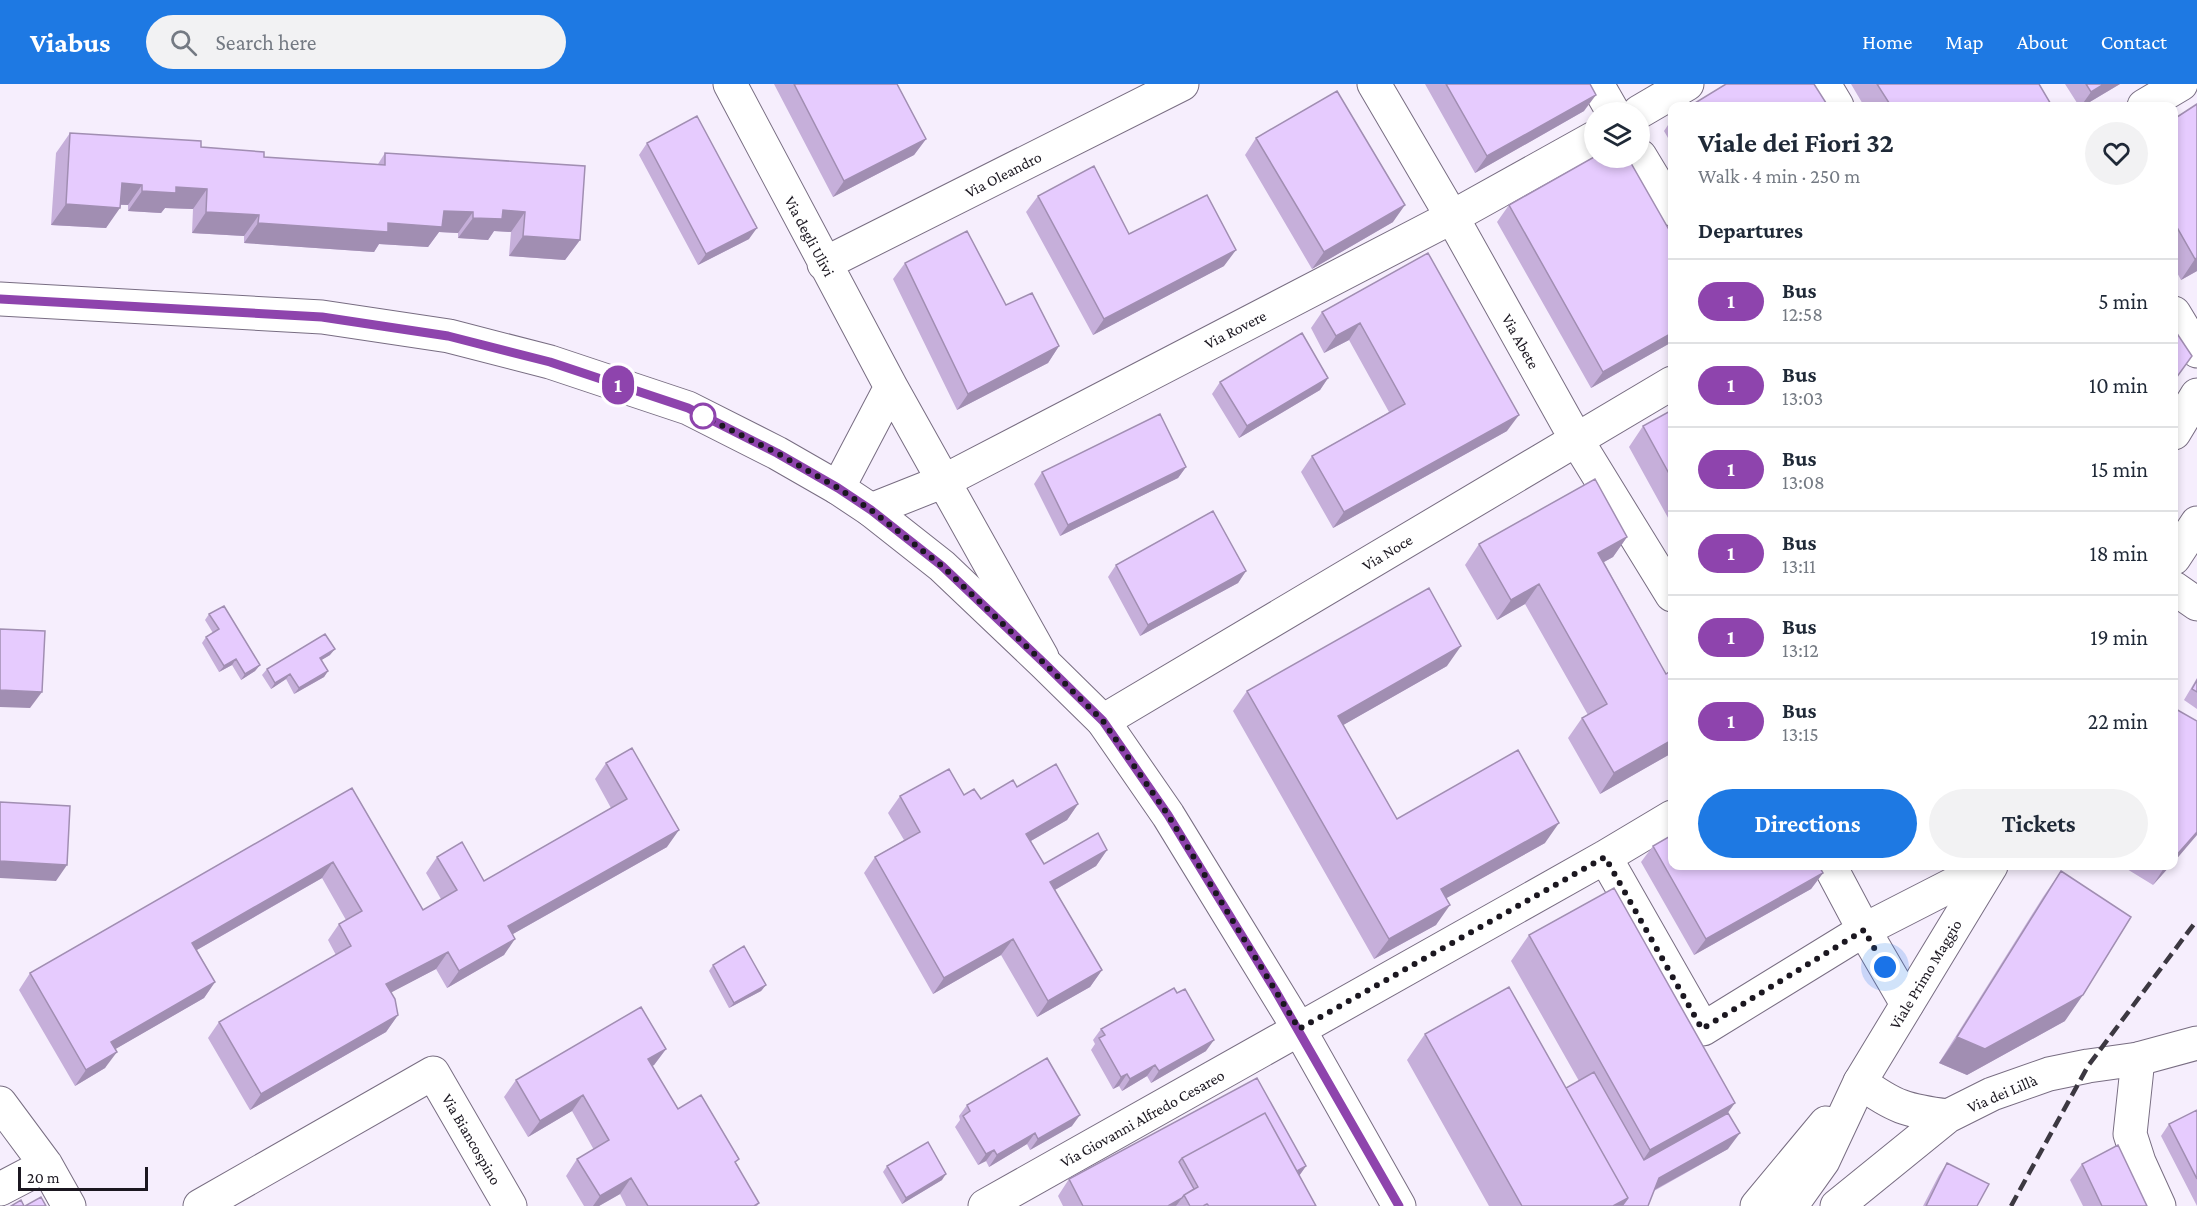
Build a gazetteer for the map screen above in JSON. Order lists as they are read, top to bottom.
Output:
{
  "streets": {
    "street": [
      "Via Oleandro",
      "Via degli Ulivi",
      "Via Rovere",
      "Via Abete",
      "Via Noce",
      "Viale Primo Maggio",
      "Via dei Lillà",
      "Via Giovanni Alfredo Cesareo",
      "Via Biancospino"
    ]
  },
  "crossings": [
    ["Via Oleandro", "Via degli Ulivi"],
    ["Via degli Ulivi", "Via Rovere"],
    ["Via Rovere", "Via Abete"],
    ["Via Abete", "Via Noce"]
  ],
  "lines": ["bus line 1"],
  "scale_bar": "20 m",
  "page": {
    "header": "Viabus",
    "search": "Search here",
    "nav": [
      "Home",
      "Map",
      "About",
      "Contact"
    ],
    "on_map": "1",
    "heading": [
      ["Viale dei Fiori 32", "Walk · 4 min · 250 m"],
      "Departures"
    ],
    "list": [
      {
        "mark": "1",
        "name": "Bus",
        "note": "12:58",
        "value": "5 min"
      },
      {
        "mark": "1",
        "name": "Bus",
        "note": "13:03",
        "value": "10 min"
      },
      {
        "mark": "1",
        "name": "Bus",
        "note": "13:08",
        "value": "15 min"
      },
      {
        "mark": "1",
        "name": "Bus",
        "note": "13:11",
        "value": "18 min"
      },
      {
        "mark": "1",
        "name": "Bus",
        "note": "13:12",
        "value": "19 min"
      },
      {
        "mark": "1",
        "name": "Bus",
        "note": "13:15",
        "value": "22 min"
      }
    ],
    "buttons": ["Directions", "Tickets"],
    "scale": "20 m"
  }
}
